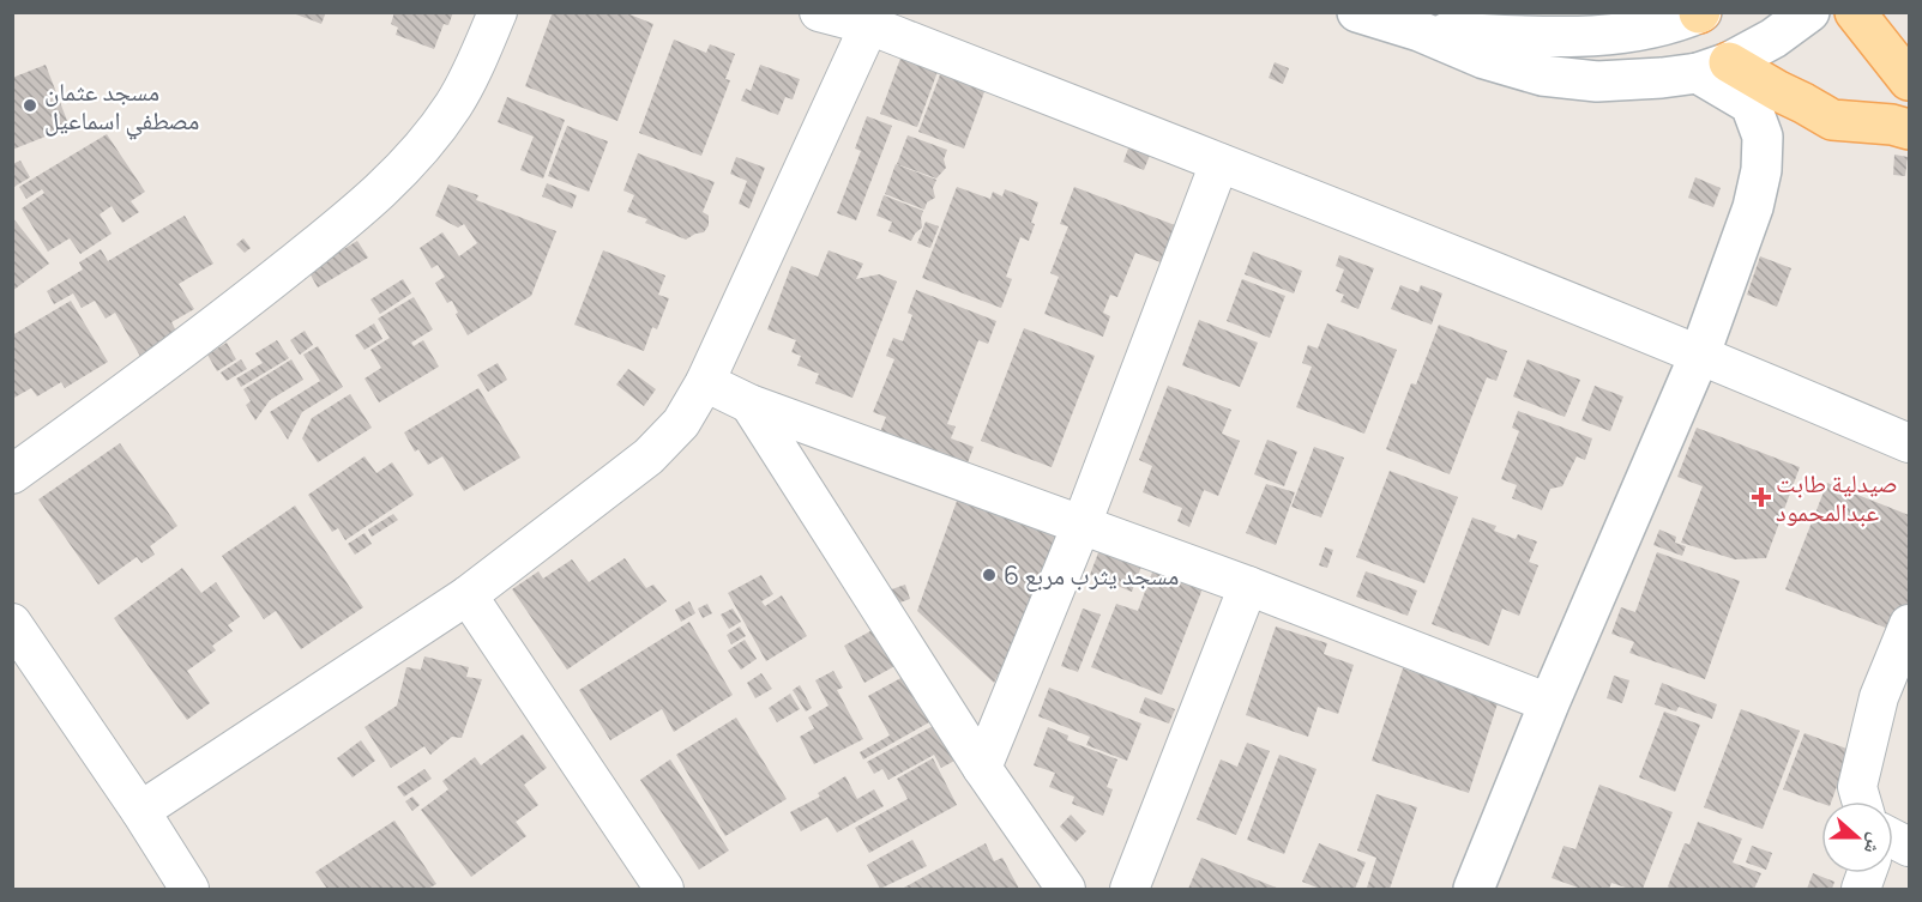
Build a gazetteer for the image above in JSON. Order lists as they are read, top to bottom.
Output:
{
  "places": {
    "other": ["مسجد عثمان مصطفي اسماعيل", "مسجد يثرب مربع 6"],
    "health": ["صيدلية طابت عبدالمحمود"]
  },
  "north": "right"
}
